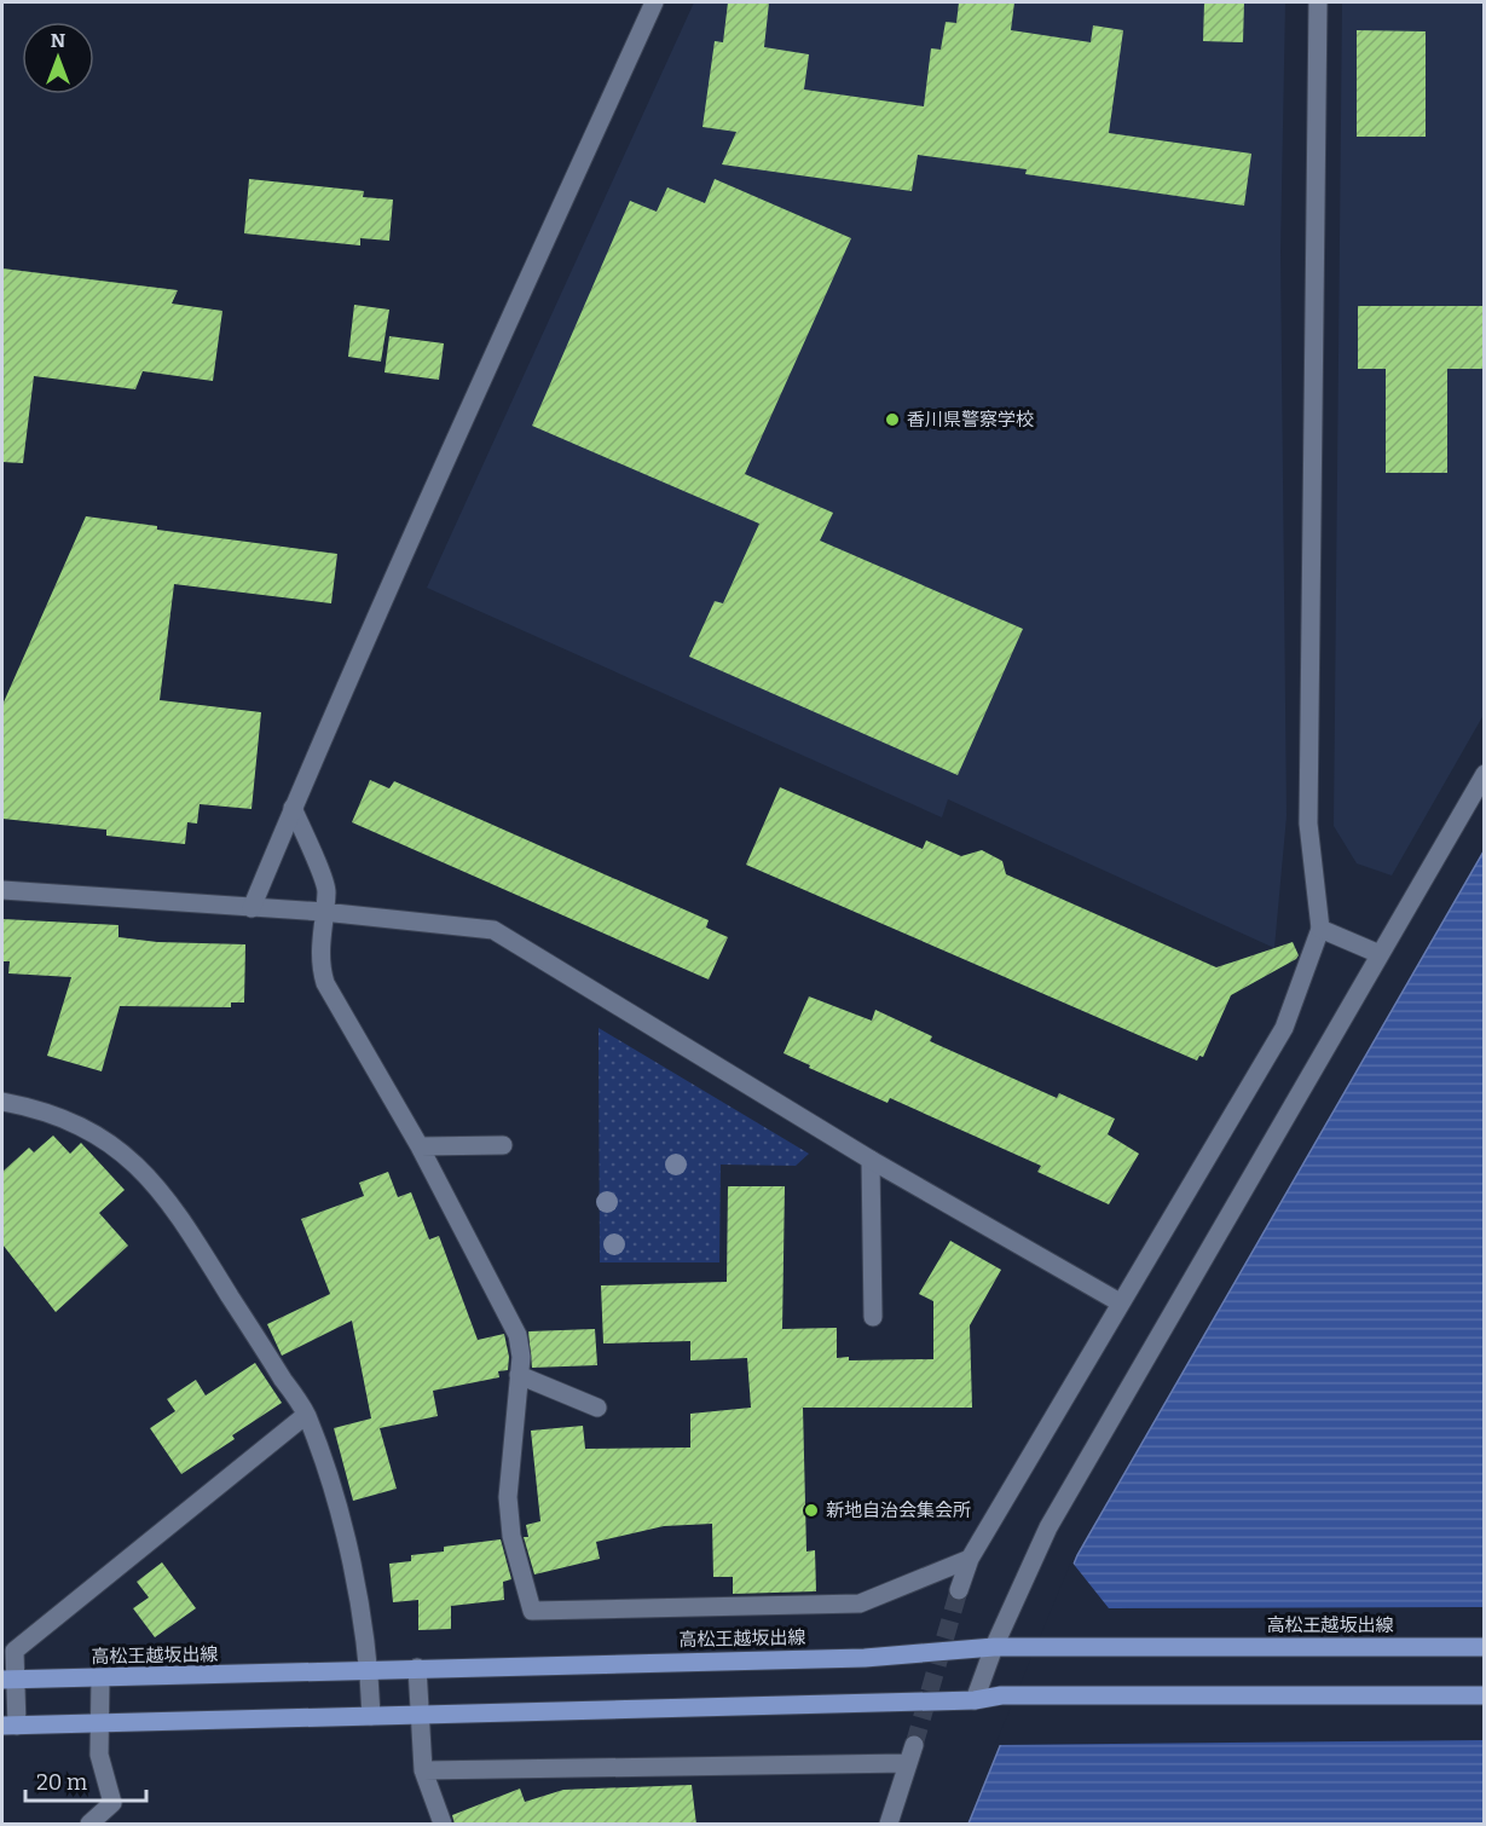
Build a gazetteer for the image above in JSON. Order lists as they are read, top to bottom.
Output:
{
  "streets": {
    "main road": ["高松王越坂出線"]
  },
  "places": ["香川県警察学校", "新地自治会集会所"],
  "scale_bar": "20 m",
  "north": "top"
}
